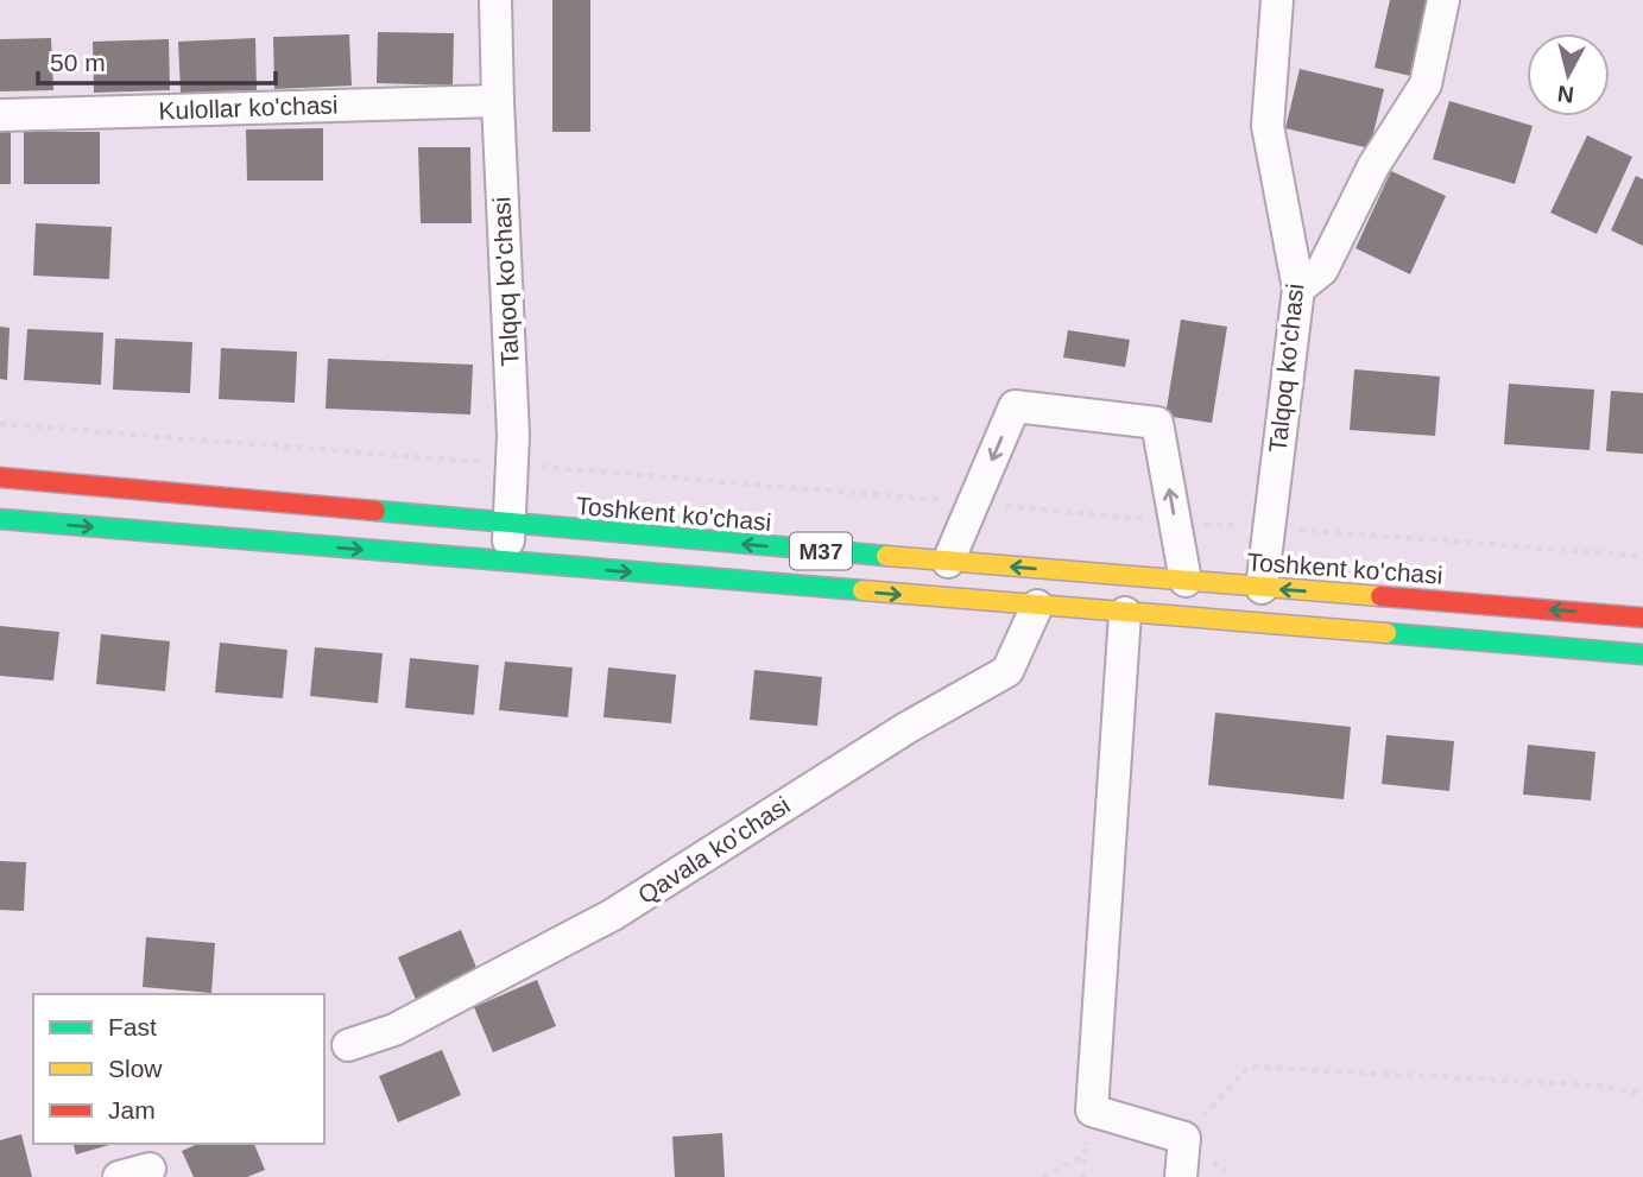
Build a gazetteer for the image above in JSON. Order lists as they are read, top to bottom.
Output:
{
  "streets": {
    "highway": ["Toshkent ko'chasi", "M37"],
    "street": ["Kulollar ko'chasi", "Talqoq ko'chasi", "Qavala ko'chasi"]
  },
  "crossings": [
    ["Kulollar ko'chasi", "Talqoq ko'chasi"],
    ["Talqoq ko'chasi", "Toshkent ko'chasi"],
    ["Talqoq ko'chasi", "M37"],
    ["M37", "Qavala ko'chasi"]
  ],
  "legend": ["Fast", "Slow", "Jam"],
  "scale_bar": "50 m",
  "north": "bottom"
}
